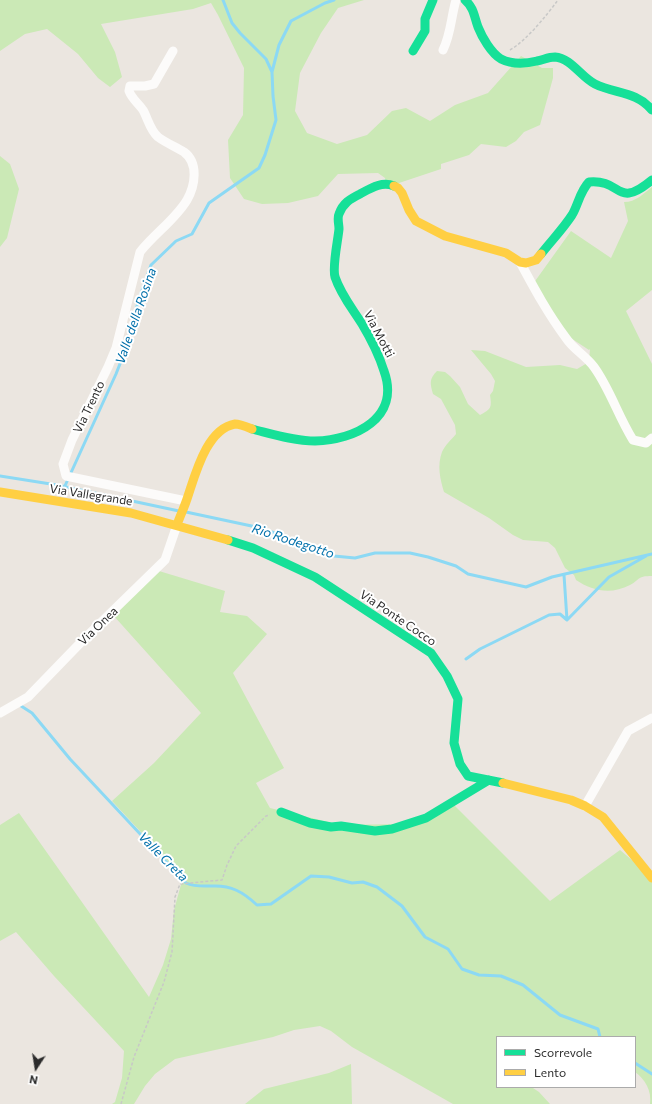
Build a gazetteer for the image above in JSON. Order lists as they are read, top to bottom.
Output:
{
  "streets": {
    "street": [
      "Via Motti",
      "Via Trento",
      "Via Vallegrande",
      "Via Ponte Cocco",
      "Via Onea"
    ]
  },
  "crossings": [
    ["Via Motti", "Via Trento"],
    ["Via Motti", "Via Vallegrande"],
    ["Via Motti", "Via Ponte Cocco"],
    ["Via Motti", "Via Onea"],
    ["Via Vallegrande", "Via Ponte Cocco"],
    ["Via Vallegrande", "Via Onea"],
    ["Via Ponte Cocco", "Via Onea"]
  ],
  "water": ["Valle della Rosina", "Rio Rodegotto", "Valle Creta"],
  "legend": ["Scorrevole", "Lento"],
  "north": "bottom"
}
